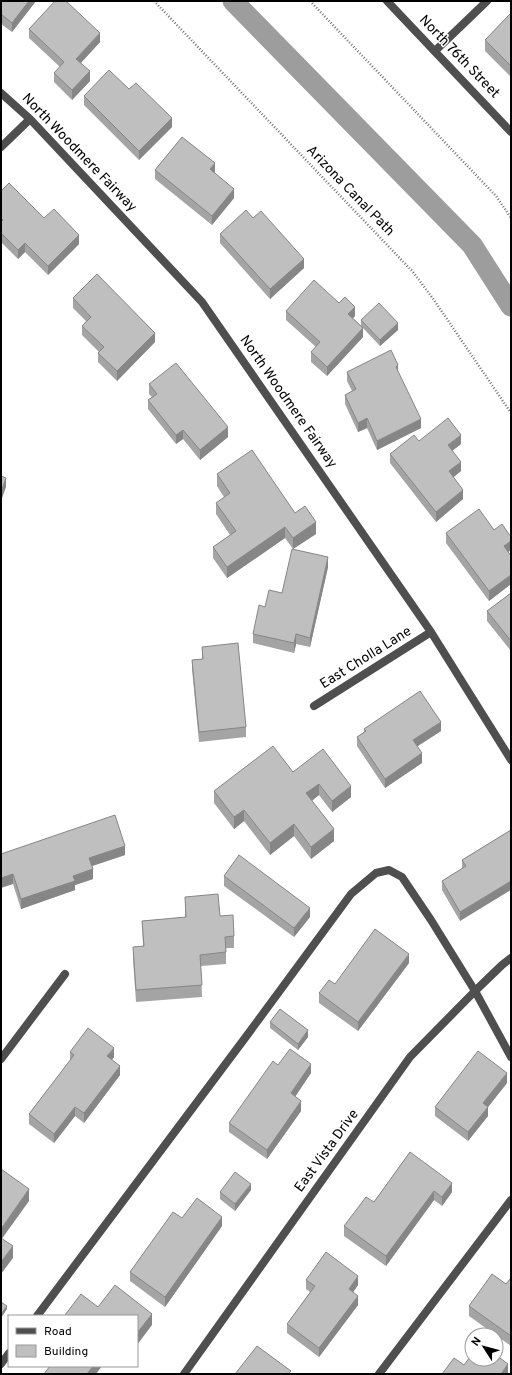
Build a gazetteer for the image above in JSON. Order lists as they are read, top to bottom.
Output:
{
  "streets": {
    "street": [
      "North 76th Street",
      "North Woodmere Fairway",
      "East Cholla Lane",
      "East Vista Drive"
    ],
    "path": ["Arizona Canal Path"]
  },
  "crossings": [
    ["North Woodmere Fairway", "East Cholla Lane"]
  ],
  "legend": ["Road", "Building"],
  "north": "top left"
}
